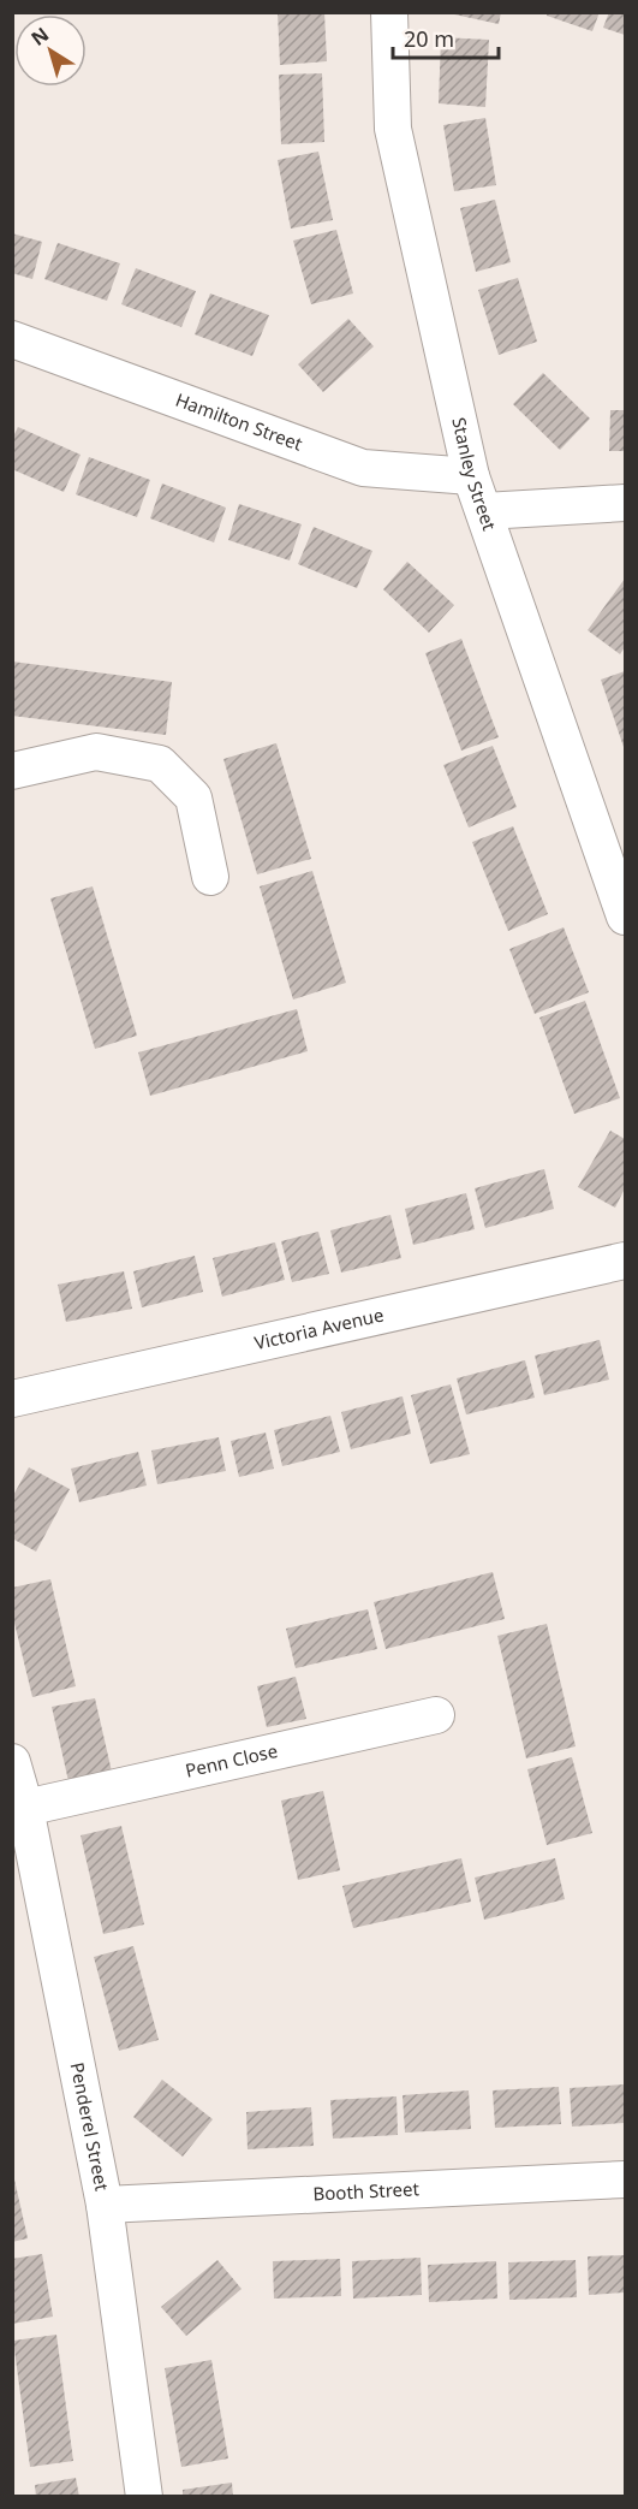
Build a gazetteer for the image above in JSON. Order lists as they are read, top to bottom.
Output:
{
  "streets": {
    "street": [
      "Hamilton Street",
      "Stanley Street",
      "Victoria Avenue",
      "Penn Close",
      "Penderel Street",
      "Booth Street"
    ]
  },
  "crossings": [
    ["Hamilton Street", "Stanley Street"],
    ["Penn Close", "Penderel Street"],
    ["Penderel Street", "Booth Street"]
  ],
  "scale_bar": "20 m",
  "north": "top left"
}
